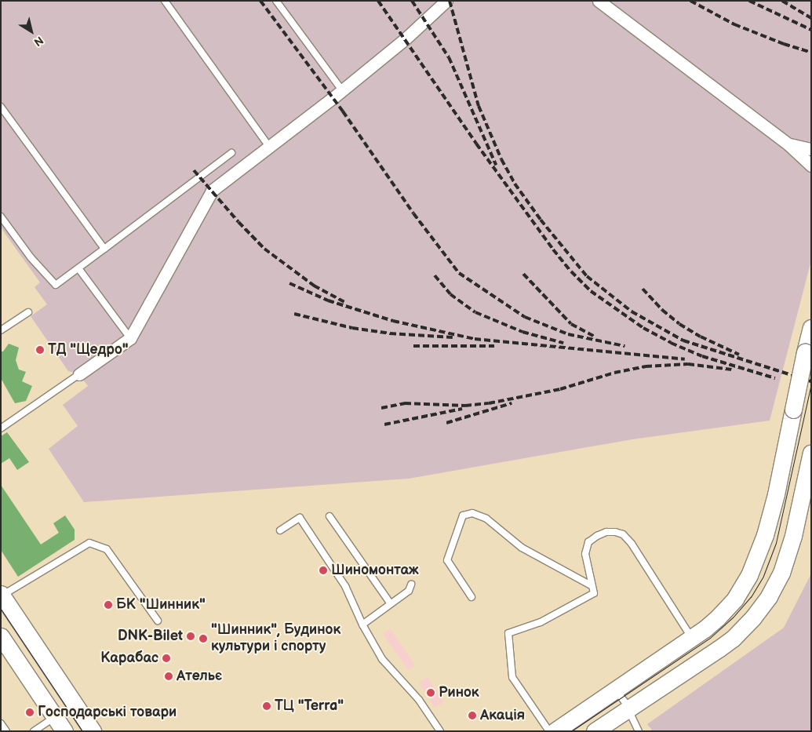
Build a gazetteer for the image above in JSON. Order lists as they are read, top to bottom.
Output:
{
  "places": [
    "ТД \"Щедро\"",
    "Шиномонтаж",
    "БК \"Шинник\"",
    "DNK-Bilet",
    "\"Шинник\", Будинок культури і спорту",
    "Карабас",
    "Ательє",
    "Ринок",
    "ТЦ \"Terra\"",
    "Господарські товари",
    "Акація"
  ],
  "north": "bottom right"
}
